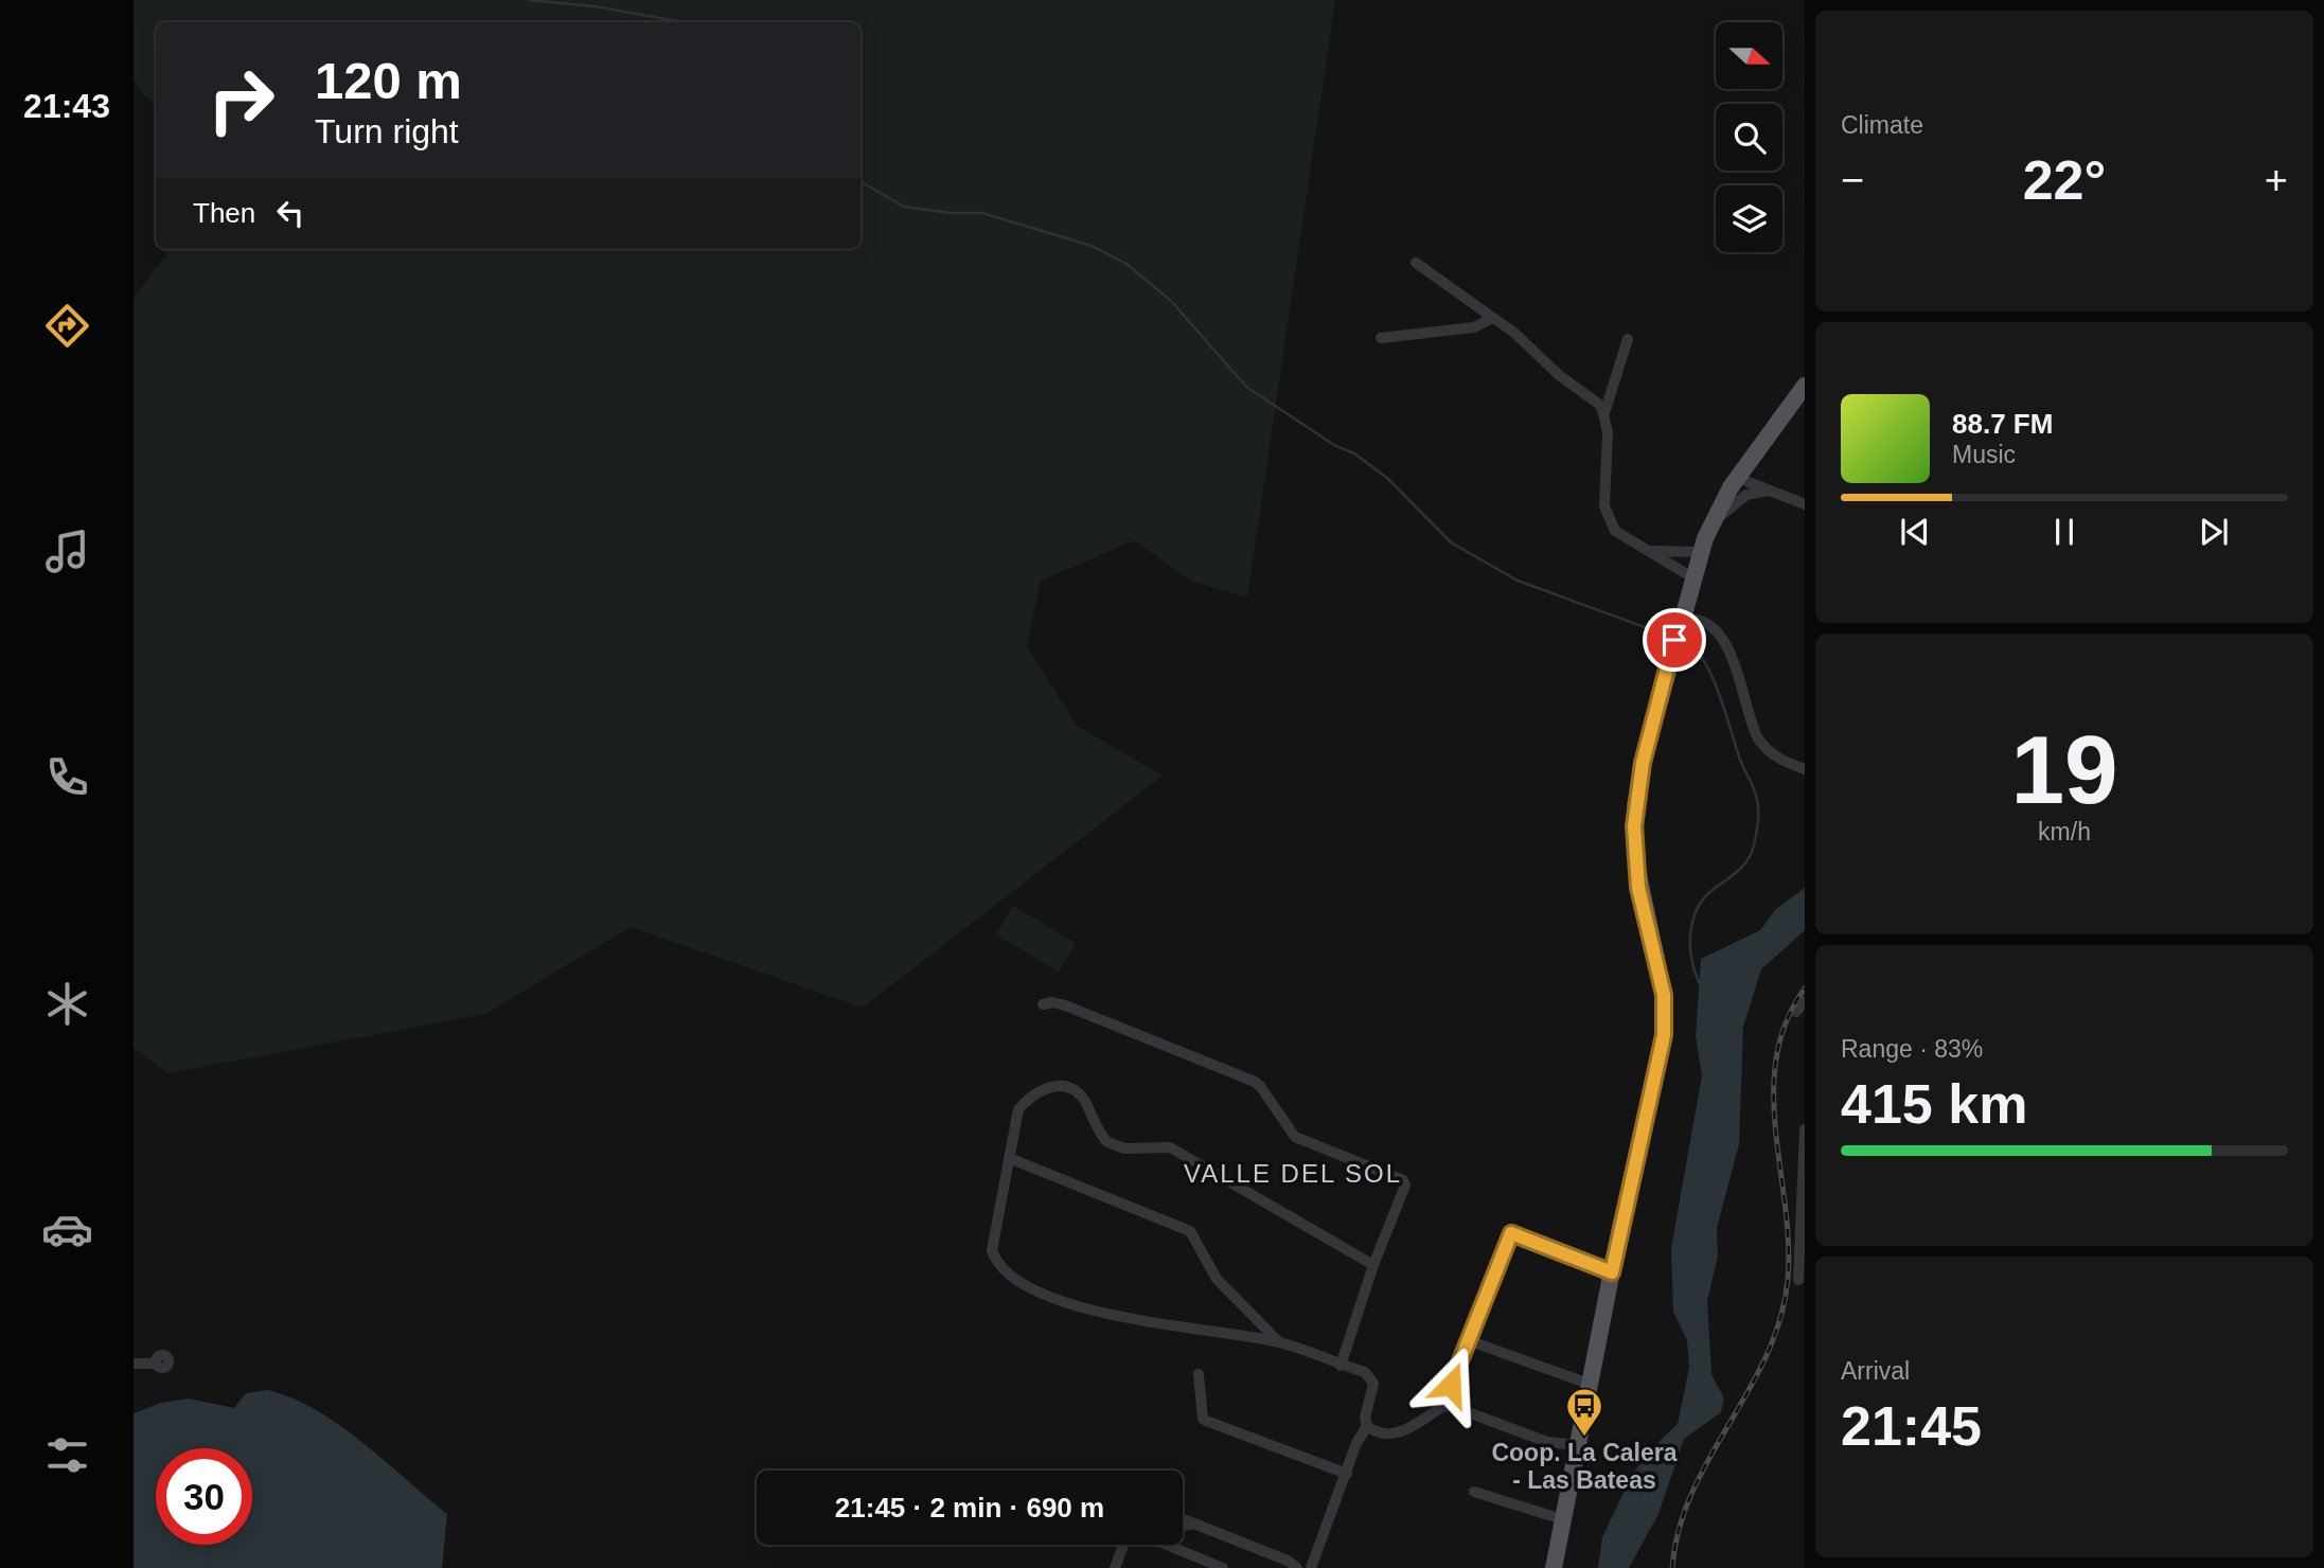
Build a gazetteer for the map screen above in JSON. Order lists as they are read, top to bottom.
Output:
{
  "districts": ["VALLE DEL SOL"],
  "places": {
    "bus stop": ["Coop. La Calera - Las Bateas"]
  },
  "north": "right",
  "page": {
    "tabs": "21:43",
    "tile": [
      "Climate",
      ["19", "km/h"],
      ["Range · 83%", "415 km"],
      ["Arrival", "21:45"]
    ],
    "turn": ["120 m", "Turn right"],
    "heat": ["−", "22°", "+"],
    "then": "Then",
    "song": ["88.7 FM", "Music"],
    "limit": "30",
    "trip": "21:45 · 2 min · 690 m"
  }
}
